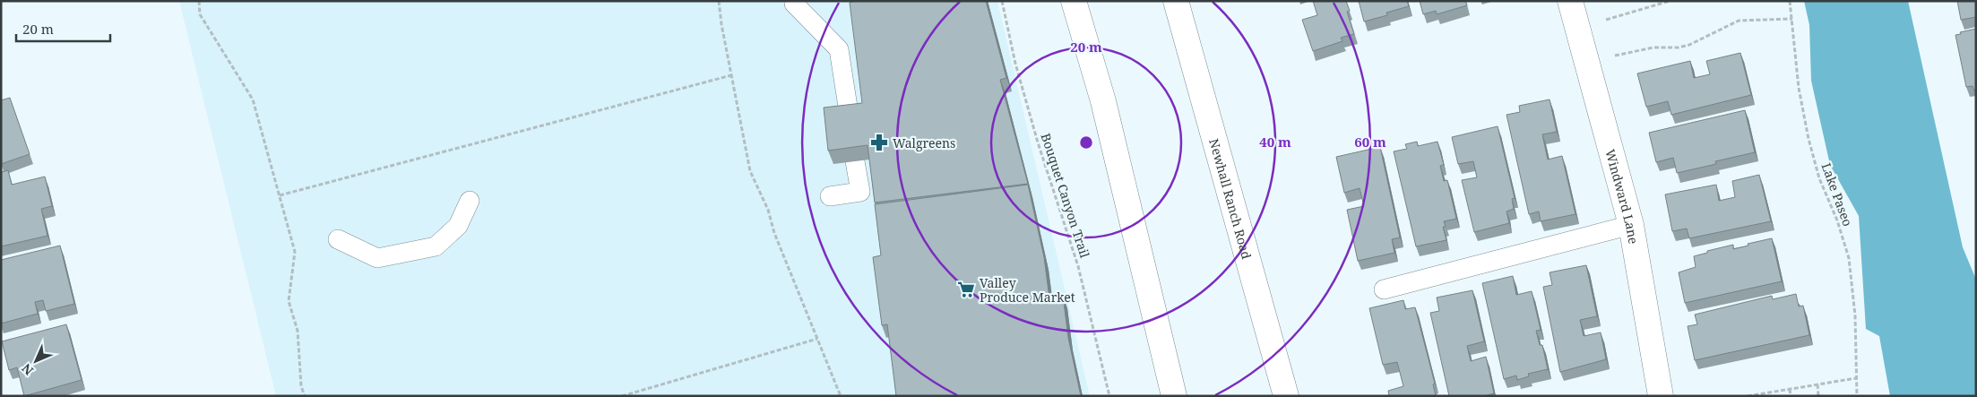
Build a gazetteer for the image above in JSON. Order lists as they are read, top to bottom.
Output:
{
  "streets": {
    "main road": ["Windward Lane", "Newhall Ranch Road"],
    "path": ["Lake Paseo", "Bouquet Canyon Trail"]
  },
  "places": {
    "pharmacy": ["Walgreens"],
    "supermarket": ["Valley Produce Market"]
  },
  "scale_bar": "20 m",
  "north": "bottom left",
  "rings": ["20 m", "40 m", "60 m"]
}
